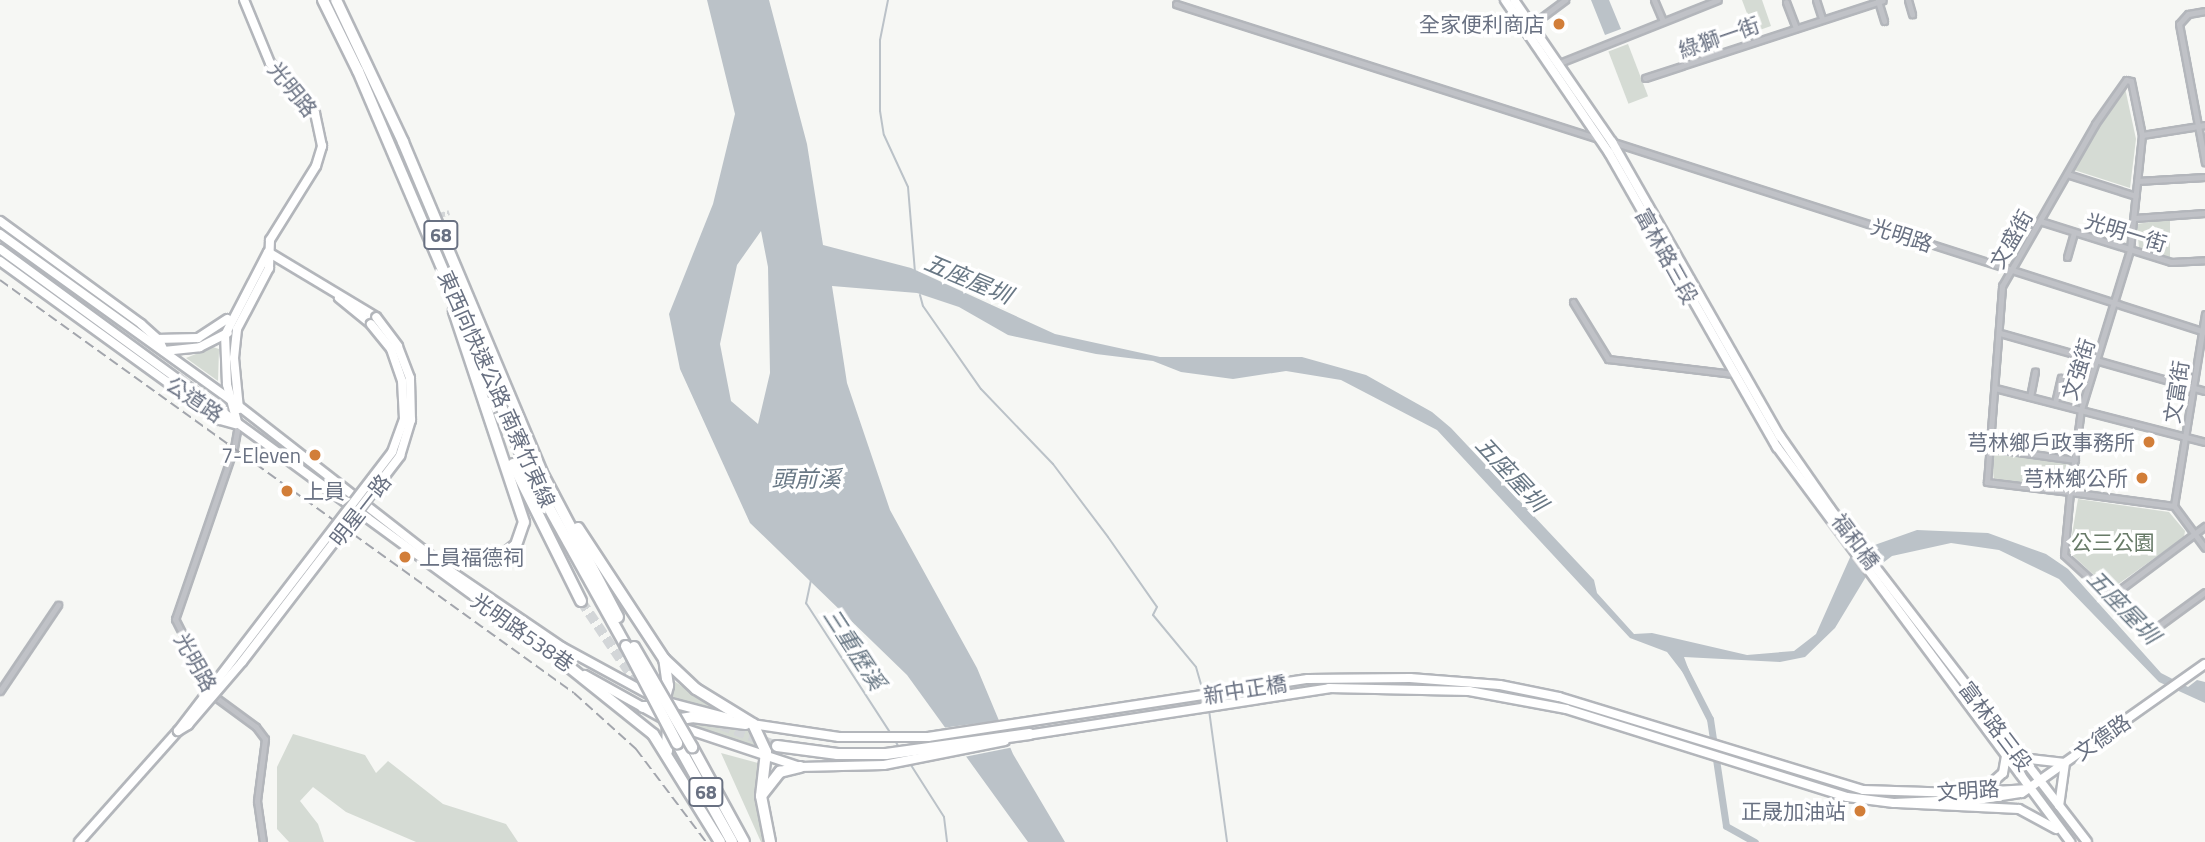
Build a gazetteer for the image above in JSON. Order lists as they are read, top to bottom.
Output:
{
  "streets": {
    "highway": ["68", "東西向快速公路 南寮竹東線"],
    "street": [
      "綠獅一街",
      "光明路",
      "光明一街",
      "文盛街",
      "富林路三段",
      "文強街",
      "文富街",
      "公道路",
      "明星一路",
      "福和橋",
      "光明路538巷",
      "新中正橋",
      "文德路",
      "文明路"
    ]
  },
  "crossings": [
    ["光明路", "文盛街"],
    ["光明路", "富林路三段"],
    ["光明路", "文強街"],
    ["光明路", "文富街"],
    ["光明路", "公道路"],
    ["光明路", "明星一路"],
    ["光明路", "光明路538巷"],
    ["光明一街", "文盛街"],
    ["光明一街", "文強街"],
    ["文盛街", "文強街"],
    ["富林路三段", "福和橋"],
    ["富林路三段", "文德路"],
    ["富林路三段", "文明路"],
    ["公道路", "光明路538巷"],
    ["光明路538巷", "新中正橋"],
    ["新中正橋", "文明路"],
    ["文德路", "文明路"]
  ],
  "water": ["五座屋圳", "頭前溪", "三重歷溪"],
  "parks": ["公三公園"],
  "places": [
    "全家便利商店",
    "芎林鄉戶政事務所",
    "7-Eleven",
    "芎林鄉公所",
    "上員",
    "上員福德祠",
    "正晟加油站"
  ]
}
